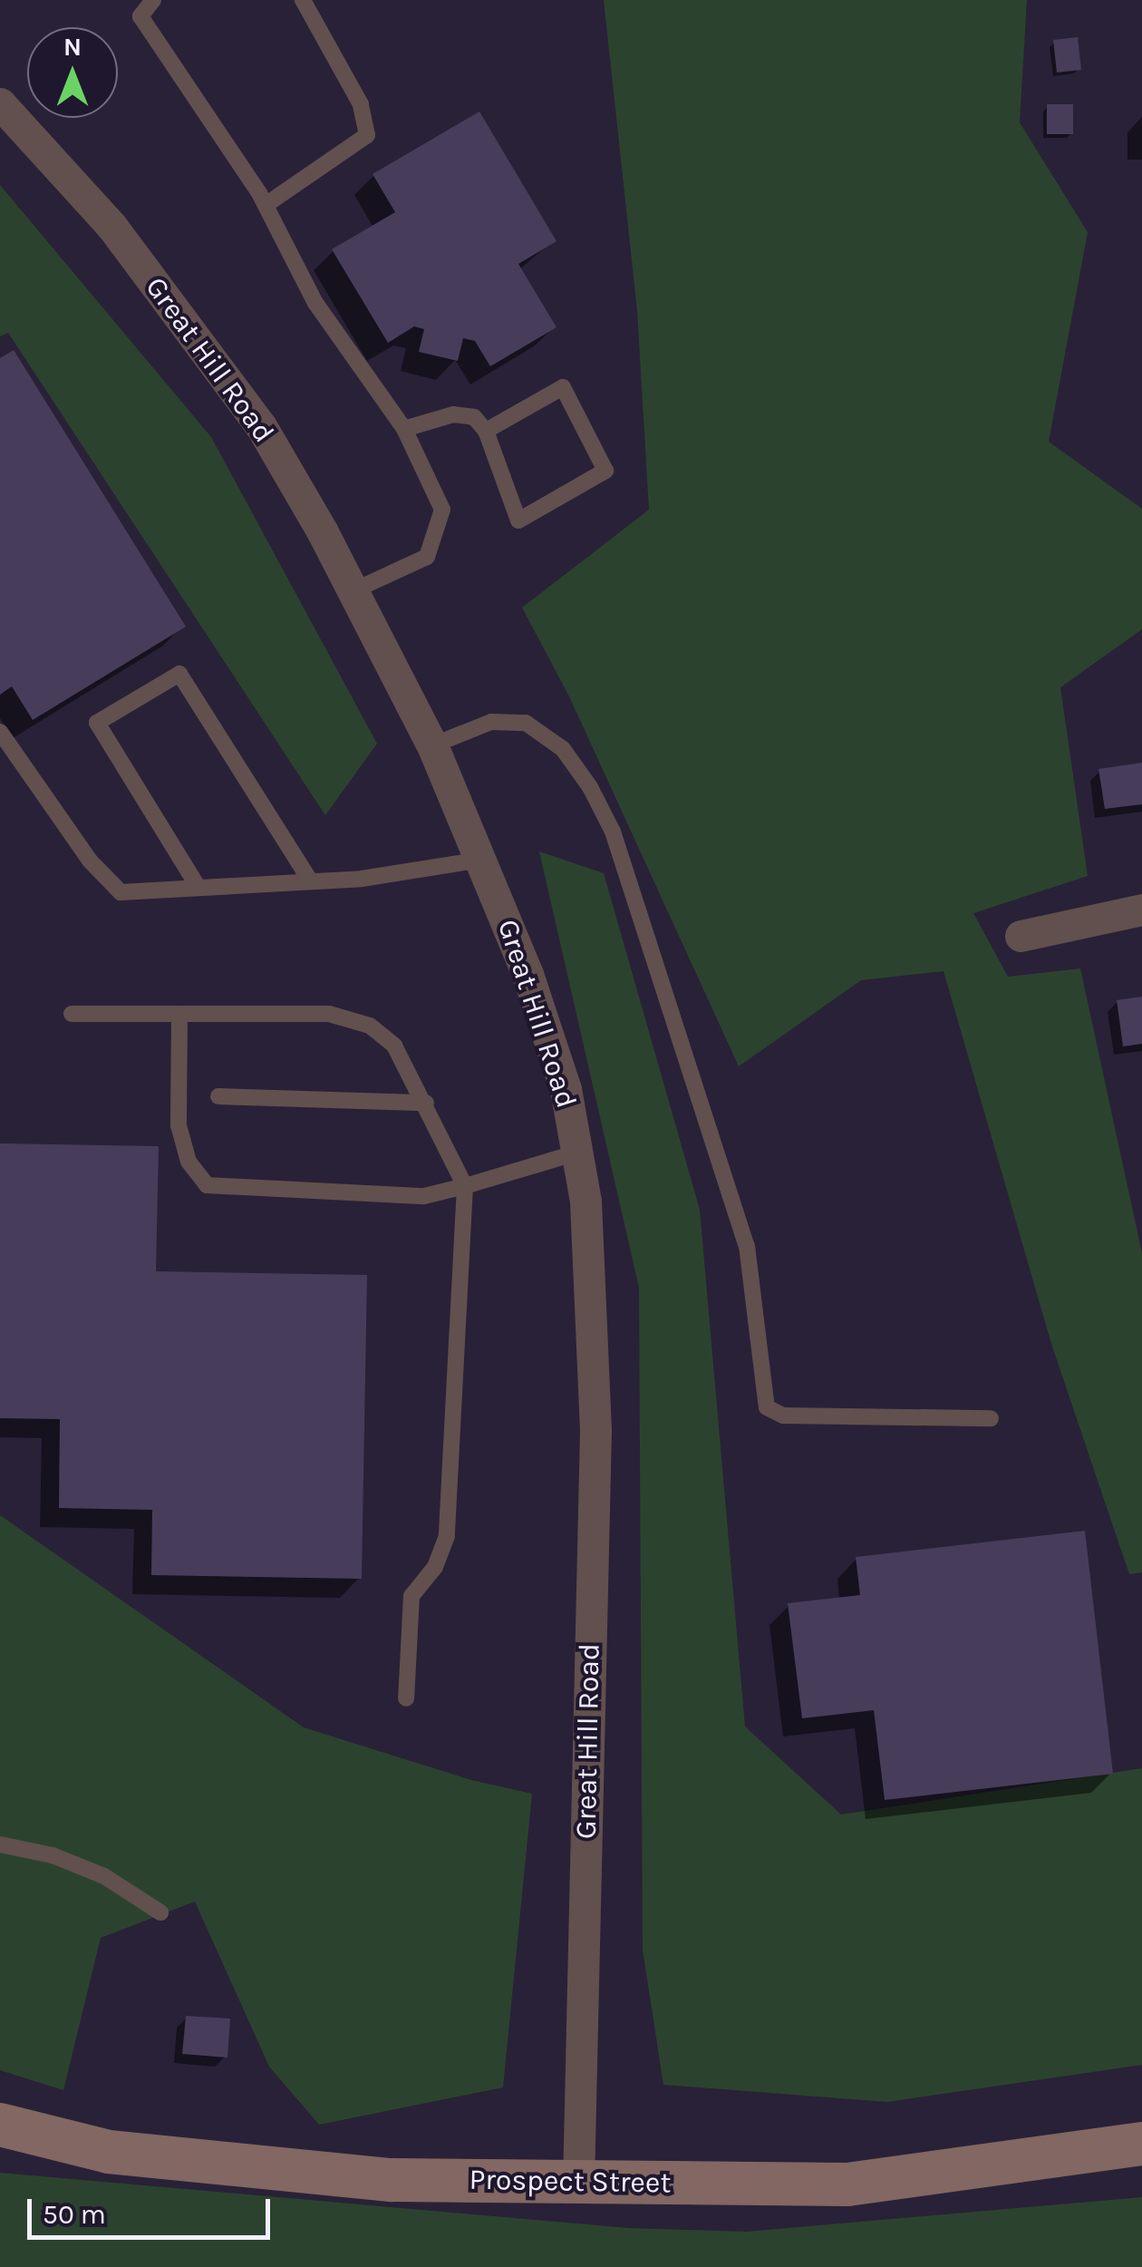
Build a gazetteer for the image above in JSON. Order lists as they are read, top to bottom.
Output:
{
  "streets": {
    "main road": ["Prospect Street"],
    "street": ["Great Hill Road"]
  },
  "crossings": [
    ["Great Hill Road", "Prospect Street"]
  ],
  "scale_bar": "50 m",
  "north": "top"
}
